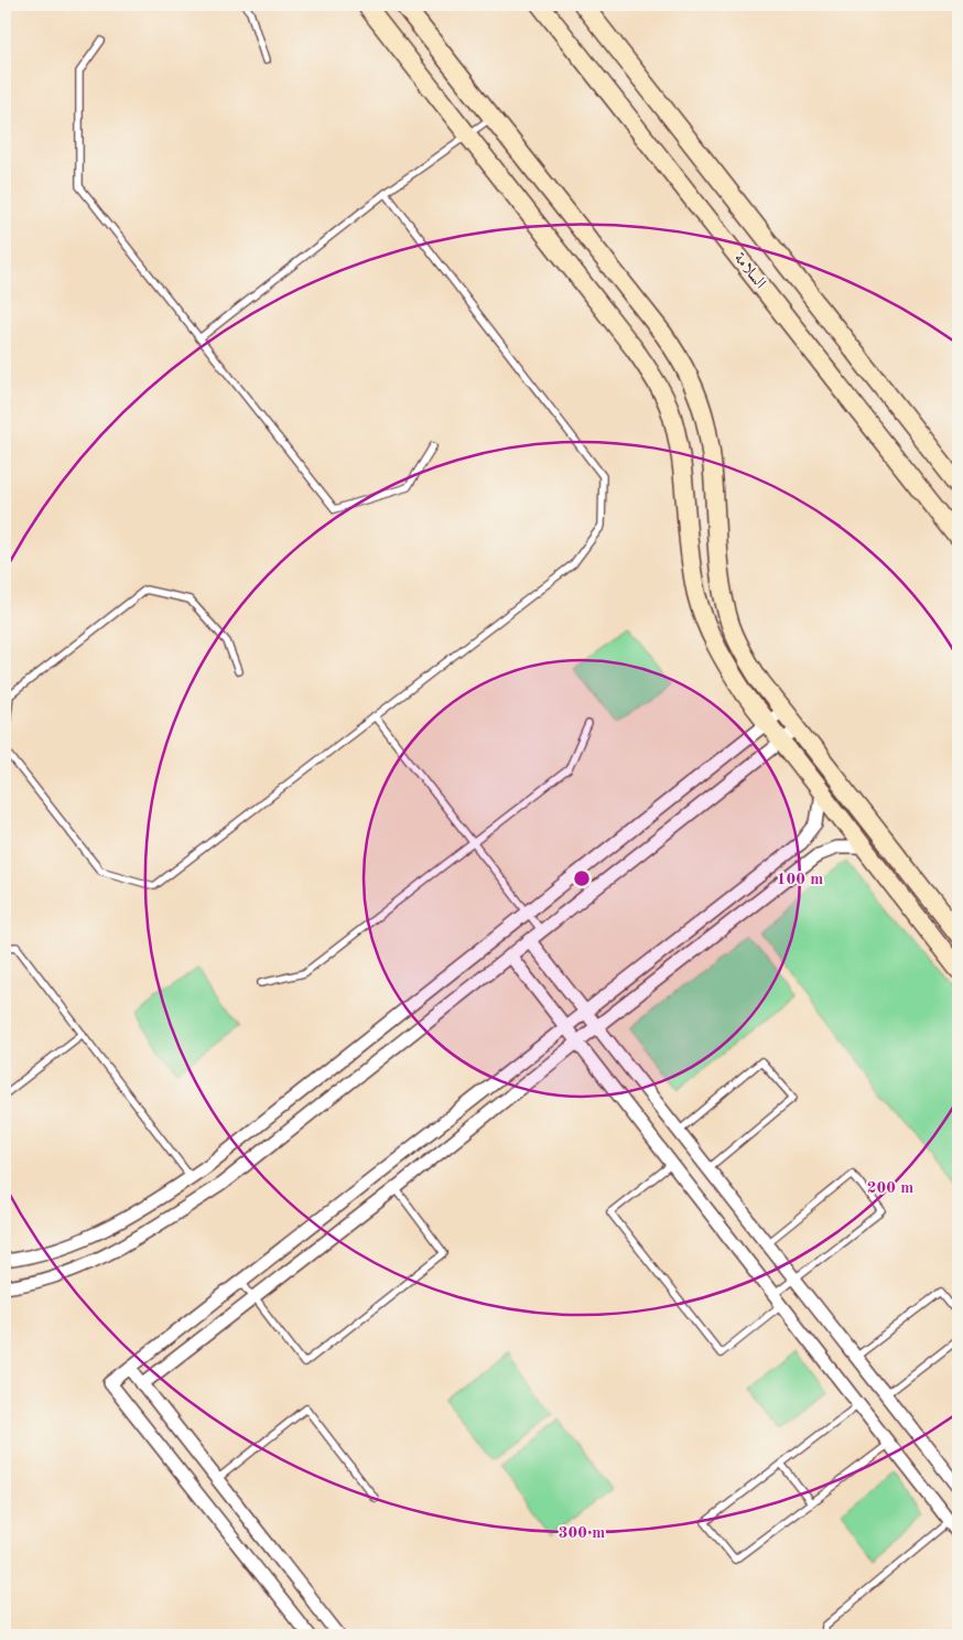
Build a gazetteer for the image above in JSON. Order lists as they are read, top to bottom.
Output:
{
  "streets": {
    "street": ["السلامة"]
  },
  "rings": ["100 m", "200 m", "300 m"]
}
